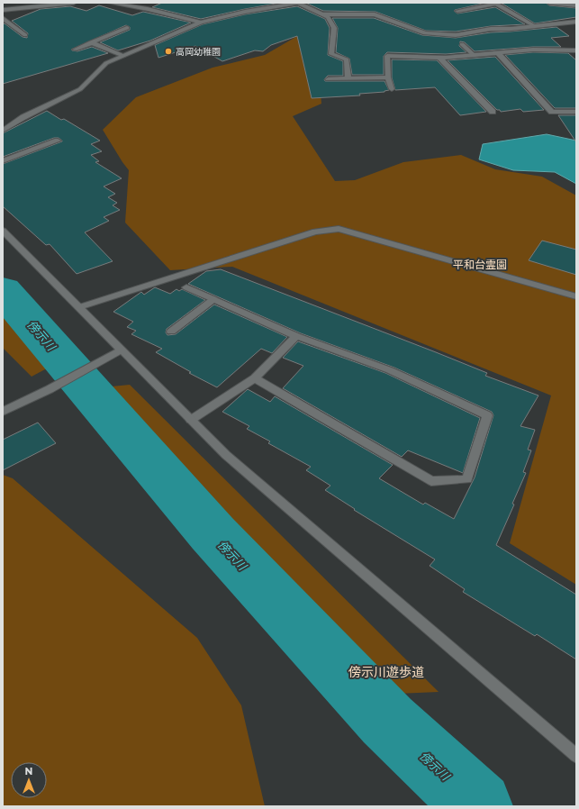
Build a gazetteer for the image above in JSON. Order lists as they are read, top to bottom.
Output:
{
  "water": ["傍示川"],
  "parks": ["平和台霊園", "傍示川遊歩道"],
  "places": ["高岡幼稚園"],
  "north": "top"
}
